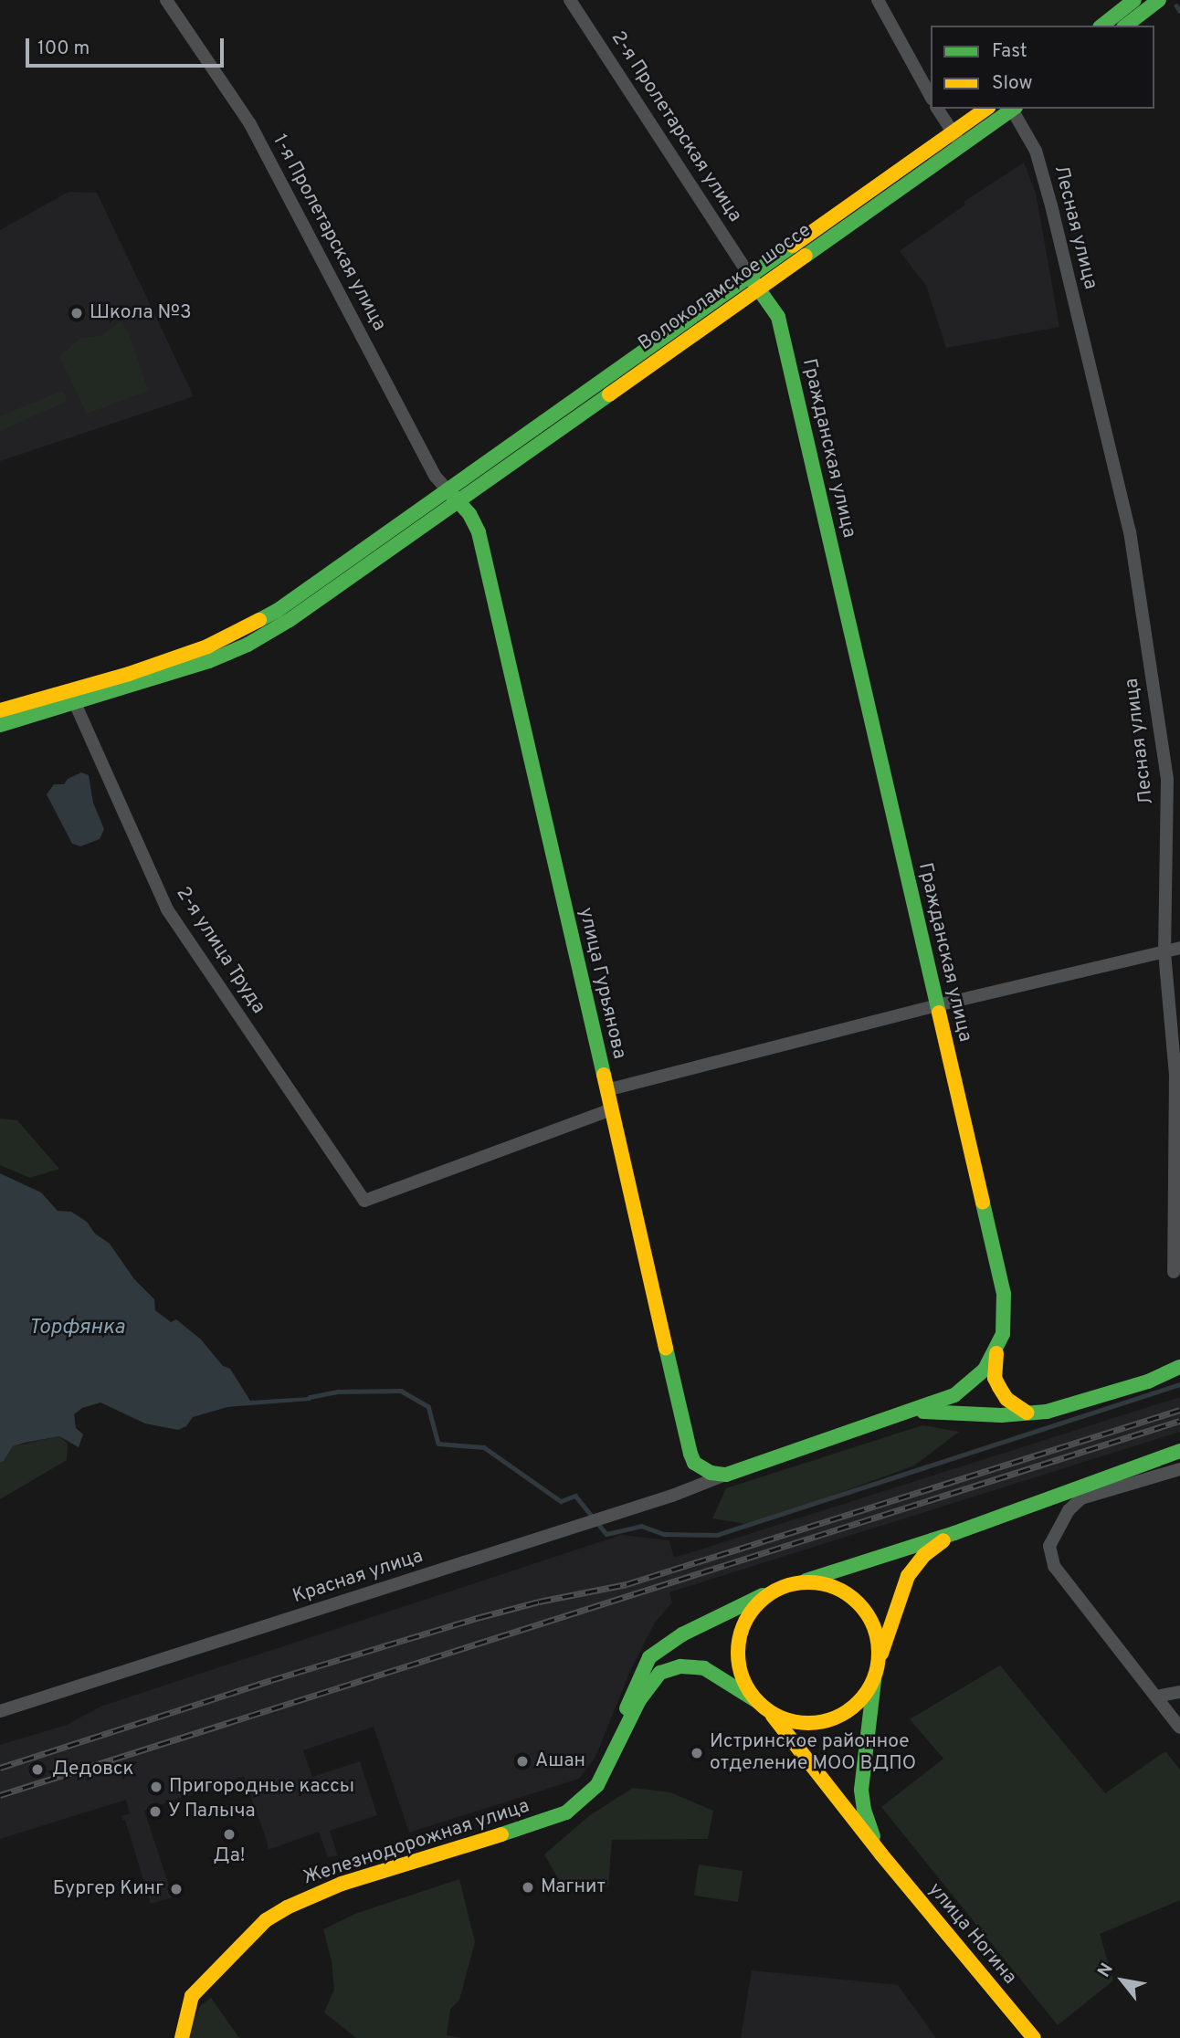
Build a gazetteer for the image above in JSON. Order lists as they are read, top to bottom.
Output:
{
  "streets": {
    "street": [
      "2-я Пролетарская улица",
      "Лесная улица",
      "1-я Пролетарская улица",
      "Волоколамское шоссе",
      "Гражданская улица",
      "2-я улица Труда",
      "улица Гурьянова",
      "Красная улица",
      "Железнодорожная улица",
      "улица Ногина"
    ]
  },
  "crossings": [
    ["2-я Пролетарская улица", "Волоколамское шоссе"],
    ["2-я Пролетарская улица", "Гражданская улица"],
    ["Лесная улица", "Волоколамское шоссе"],
    ["1-я Пролетарская улица", "Волоколамское шоссе"],
    ["1-я Пролетарская улица", "улица Гурьянова"],
    ["Волоколамское шоссе", "Гражданская улица"],
    ["Волоколамское шоссе", "2-я улица Труда"],
    ["Волоколамское шоссе", "улица Гурьянова"],
    ["Гражданская улица", "улица Гурьянова"],
    ["Гражданская улица", "Красная улица"],
    ["2-я улица Труда", "улица Гурьянова"],
    ["улица Гурьянова", "Красная улица"],
    ["Железнодорожная улица", "улица Ногина"]
  ],
  "water": ["Торфянка"],
  "places": [
    "Школа №3",
    "Истринское районное отделение МОО ВДПО",
    "Ашан",
    "Дедовск",
    "Пригородные кассы",
    "У Палыча",
    "Да!",
    "Магнит",
    "Бургер Кинг"
  ],
  "legend": ["Fast", "Slow"],
  "scale_bar": "100 m",
  "north": "top left"
}
